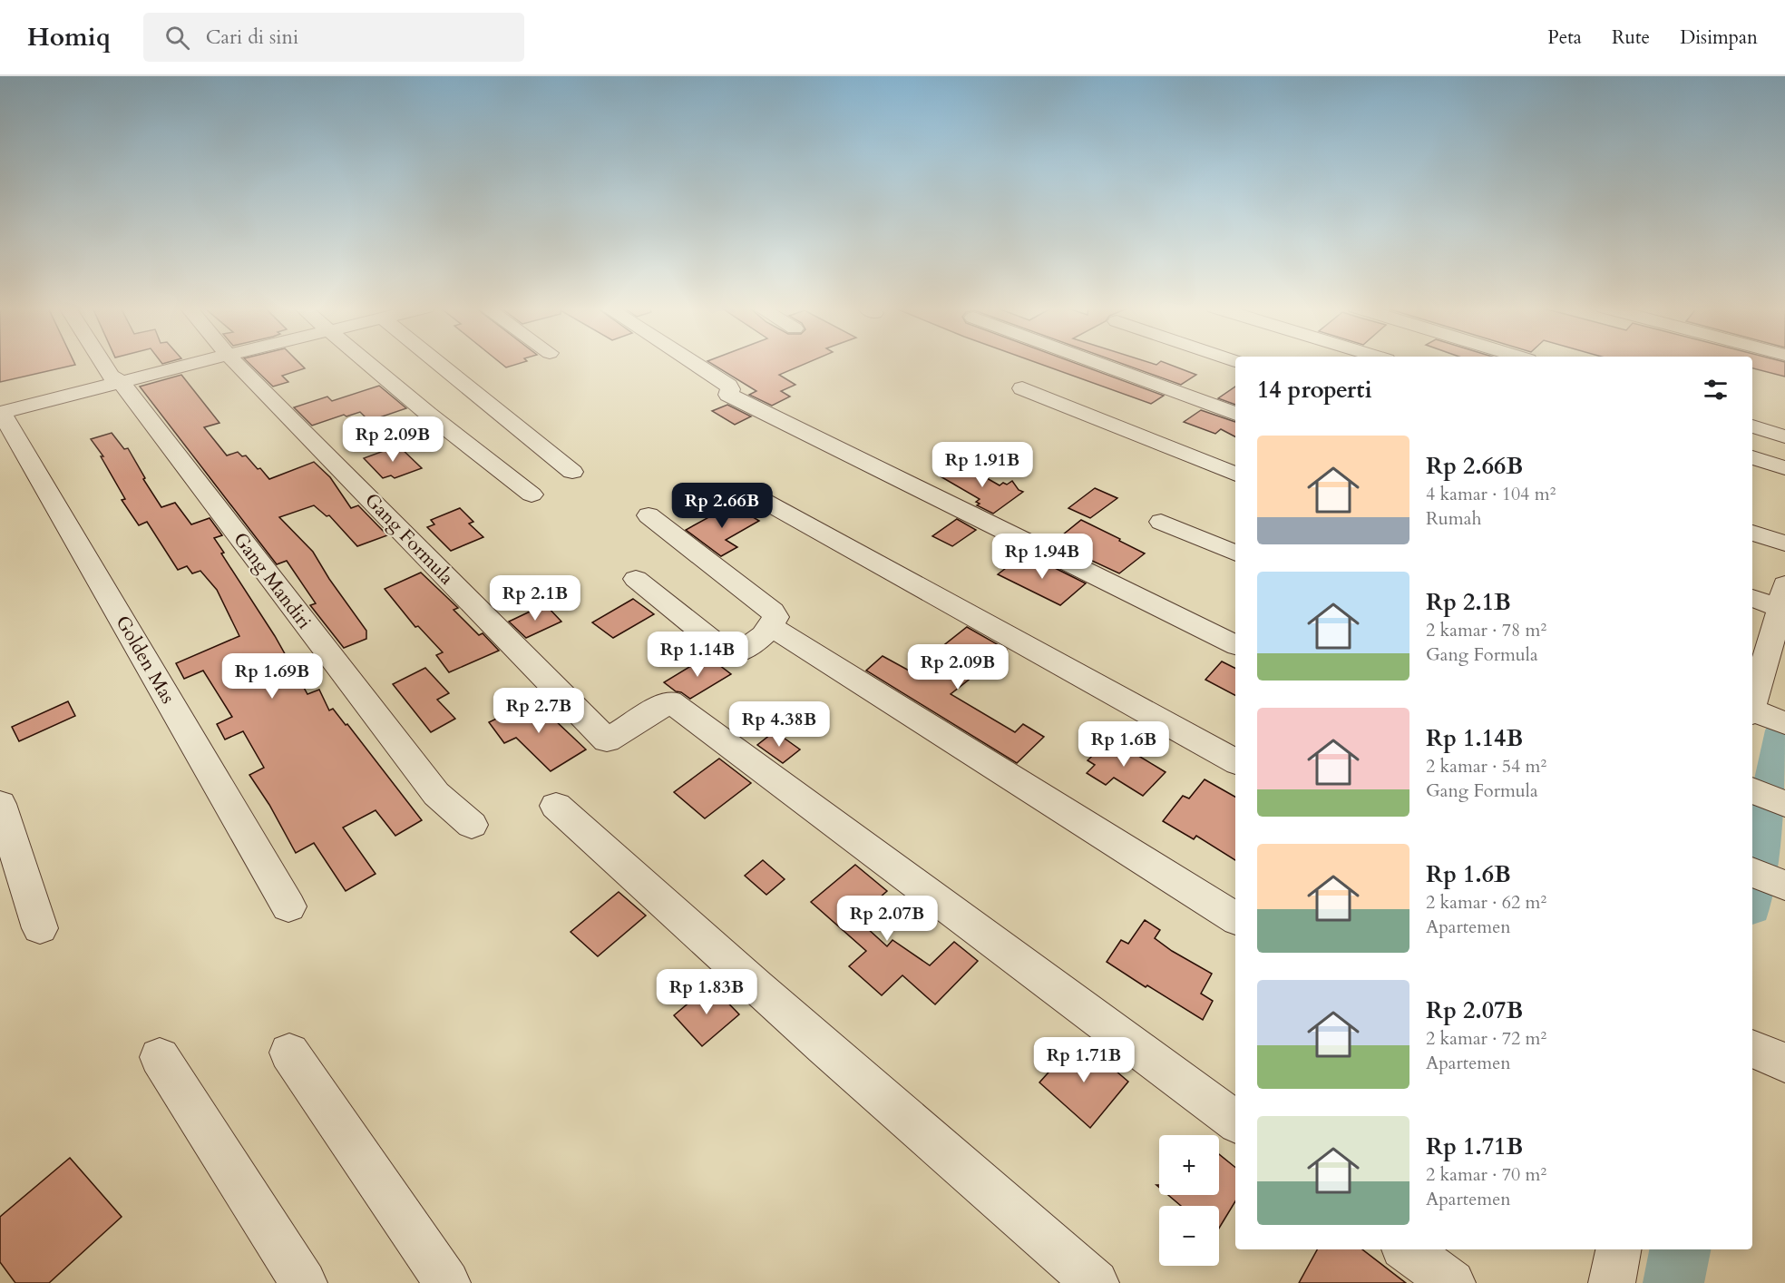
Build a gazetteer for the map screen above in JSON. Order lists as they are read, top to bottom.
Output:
{
  "streets": {
    "street": ["Gang Formula", "Gang Mandiri", "Golden Mas"]
  },
  "page": {
    "header": "Homiq",
    "search": "Cari di sini",
    "nav": ["Peta", "Rute", "Disimpan"],
    "heading": "14 properti",
    "price": [
      "Rp 2.09B",
      "Rp 1.91B",
      "Rp 2.66B",
      "Rp 1.94B",
      "Rp 2.1B",
      "Rp 1.14B",
      "Rp 2.09B",
      "Rp 1.69B",
      "Rp 2.7B",
      "Rp 4.38B",
      "Rp 1.6B",
      "Rp 2.07B",
      "Rp 1.83B",
      "Rp 1.71B"
    ],
    "list": [
      {
        "name": "Rp 2.66B",
        "note": "4 kamar · 104 m² · Rumah"
      },
      {
        "name": "Rp 2.1B",
        "note": "2 kamar · 78 m² · Gang Formula"
      },
      {
        "name": "Rp 1.14B",
        "note": "2 kamar · 54 m² · Gang Formula"
      },
      {
        "name": "Rp 1.6B",
        "note": "2 kamar · 62 m² · Apartemen"
      },
      {
        "name": "Rp 2.07B",
        "note": "2 kamar · 72 m² · Apartemen"
      },
      {
        "name": "Rp 1.71B",
        "note": "2 kamar · 70 m² · Apartemen"
      }
    ],
    "map_buttons": ["+", "−"]
  }
}
